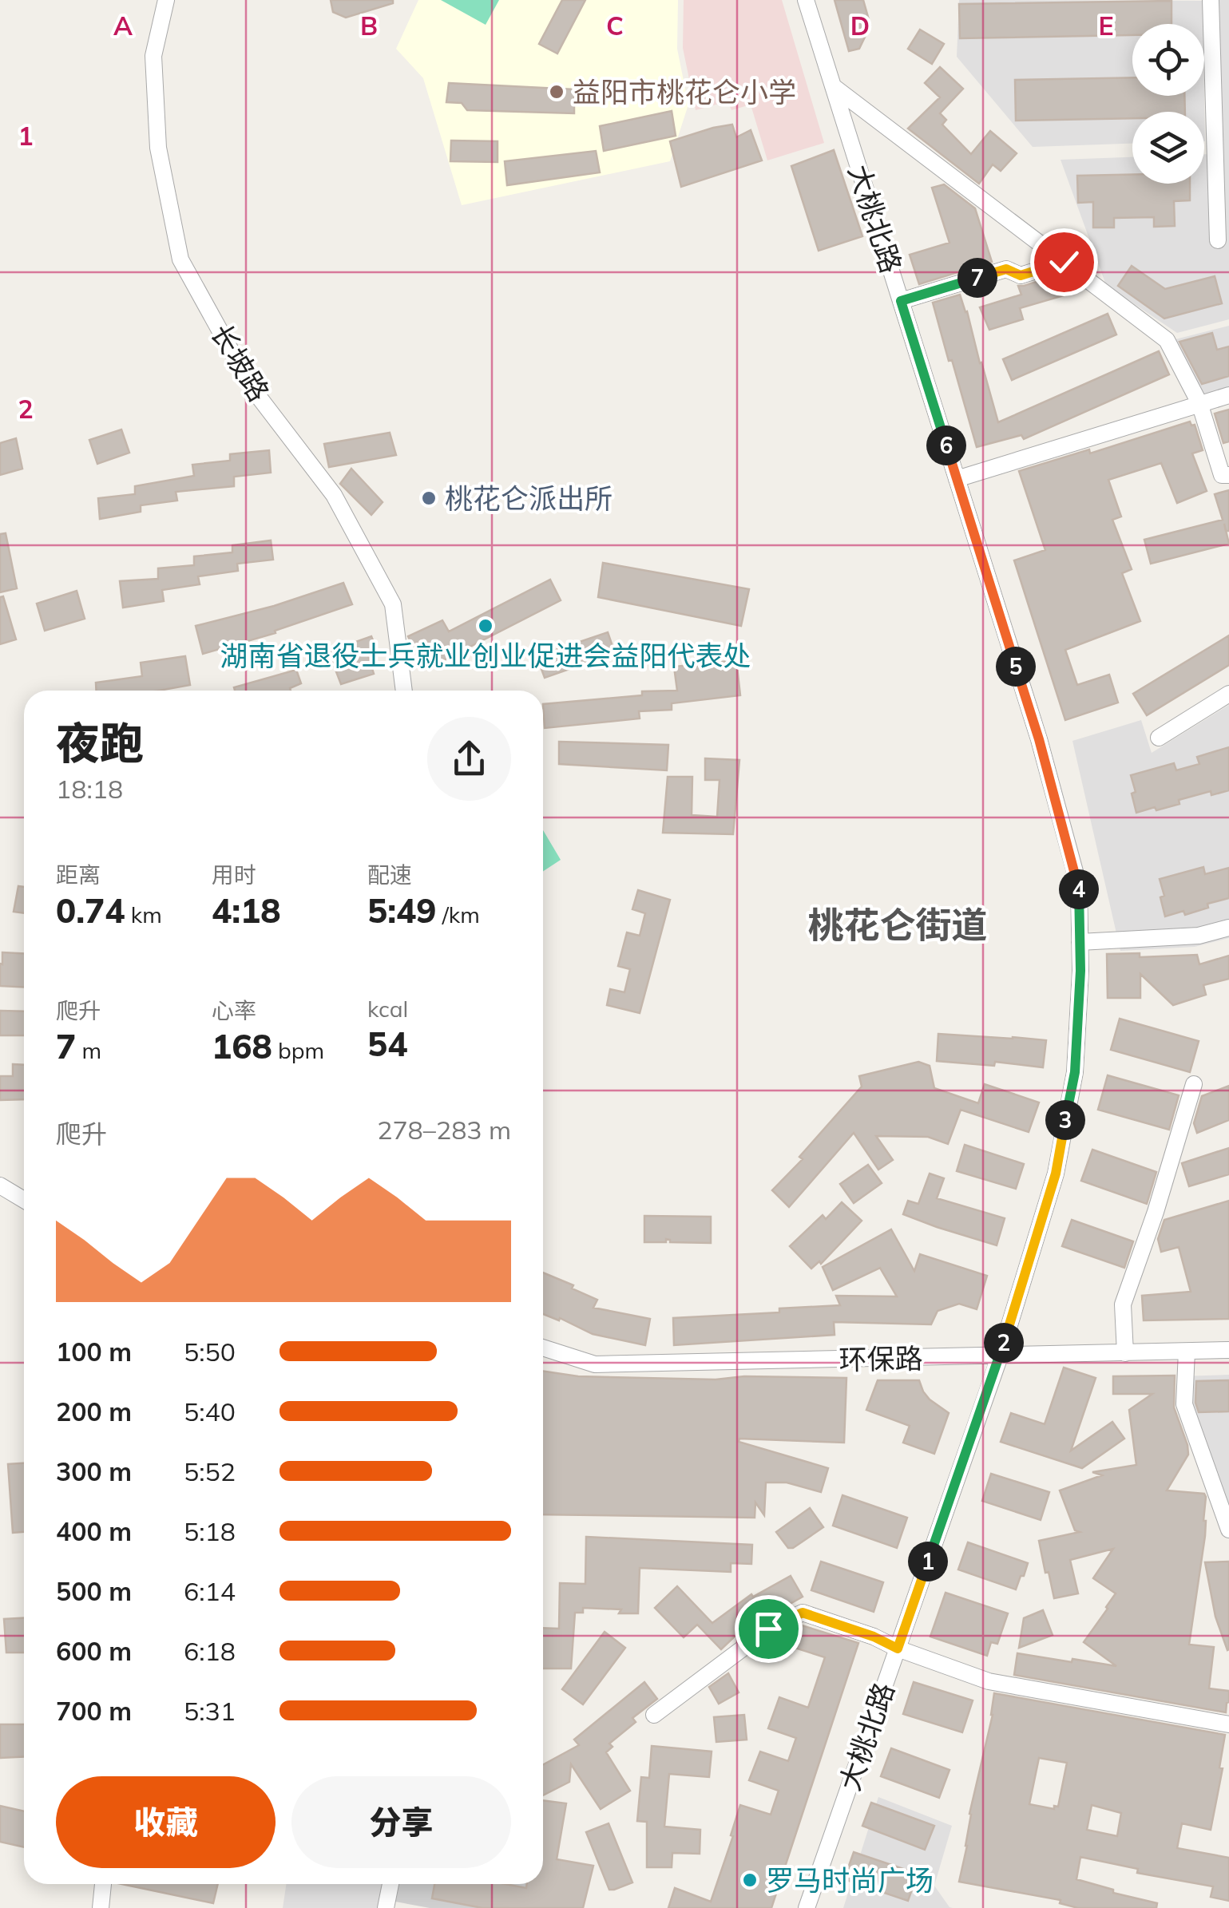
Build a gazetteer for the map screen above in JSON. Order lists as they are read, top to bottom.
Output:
{
  "streets": {
    "street": ["大桃北路", "长坡路", "环保路"]
  },
  "crossings": [
    ["大桃北路", "环保路"]
  ],
  "districts": ["桃花仑街道"],
  "places": [
    "益阳市桃花仑小学",
    "桃花仑派出所",
    "湖南省退役士兵就业创业促进会益阳代表处",
    "罗马时尚广场"
  ],
  "page": {
    "pins": [
      "7",
      "6",
      "5",
      "4",
      "3",
      "2",
      "1"
    ],
    "heading": ["夜跑", "18:18"],
    "stats": [
      ["距离", "0.74 km"],
      ["用时", "4:18"],
      ["配速", "5:49 /km"],
      ["爬升", "7 m"],
      ["心率", "168 bpm"],
      ["kcal", "54"]
    ],
    "chart": ["爬升", "278–283 m"],
    "list": [
      {
        "name": "100 m",
        "note": "5:50"
      },
      {
        "name": "200 m",
        "note": "5:40"
      },
      {
        "name": "300 m",
        "note": "5:52"
      },
      {
        "name": "400 m",
        "note": "5:18"
      },
      {
        "name": "500 m",
        "note": "6:14"
      },
      {
        "name": "600 m",
        "note": "6:18"
      },
      {
        "name": "700 m",
        "note": "5:31"
      }
    ],
    "buttons": ["收藏", "分享"]
  },
  "grid": {
    "columns": [
      "A",
      "B",
      "C",
      "D",
      "E"
    ],
    "rows": ["1", "2"]
  }
}
